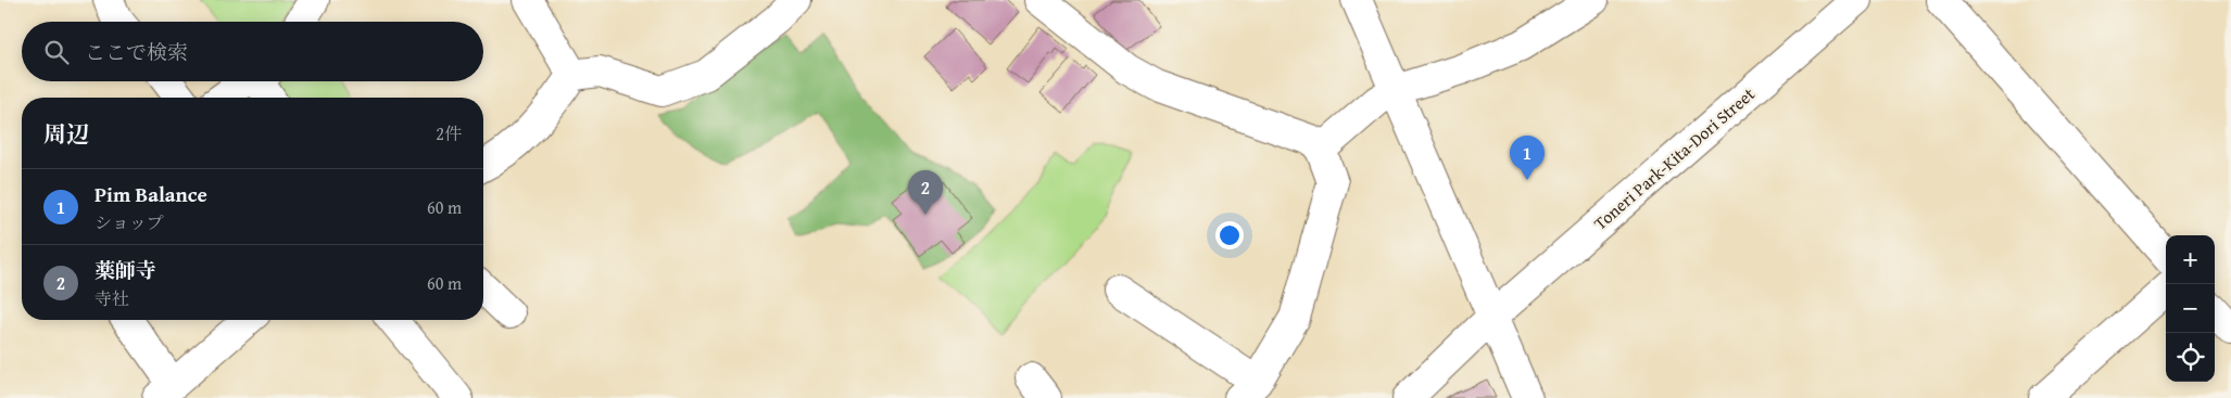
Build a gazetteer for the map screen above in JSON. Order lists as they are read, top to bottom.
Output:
{
  "streets": {
    "street": ["Toneri Park-Kita-Dori Street"]
  },
  "page": {
    "search": "ここで検索",
    "heading": ["周辺", "2件"],
    "pins": ["1", "2"],
    "list": [
      {
        "mark": "1",
        "name": "Pim Balance",
        "note": "ショップ",
        "value": "60 m"
      },
      {
        "mark": "2",
        "name": "薬師寺",
        "note": "寺社",
        "value": "60 m"
      }
    ],
    "map_buttons": ["+", "−"]
  }
}
